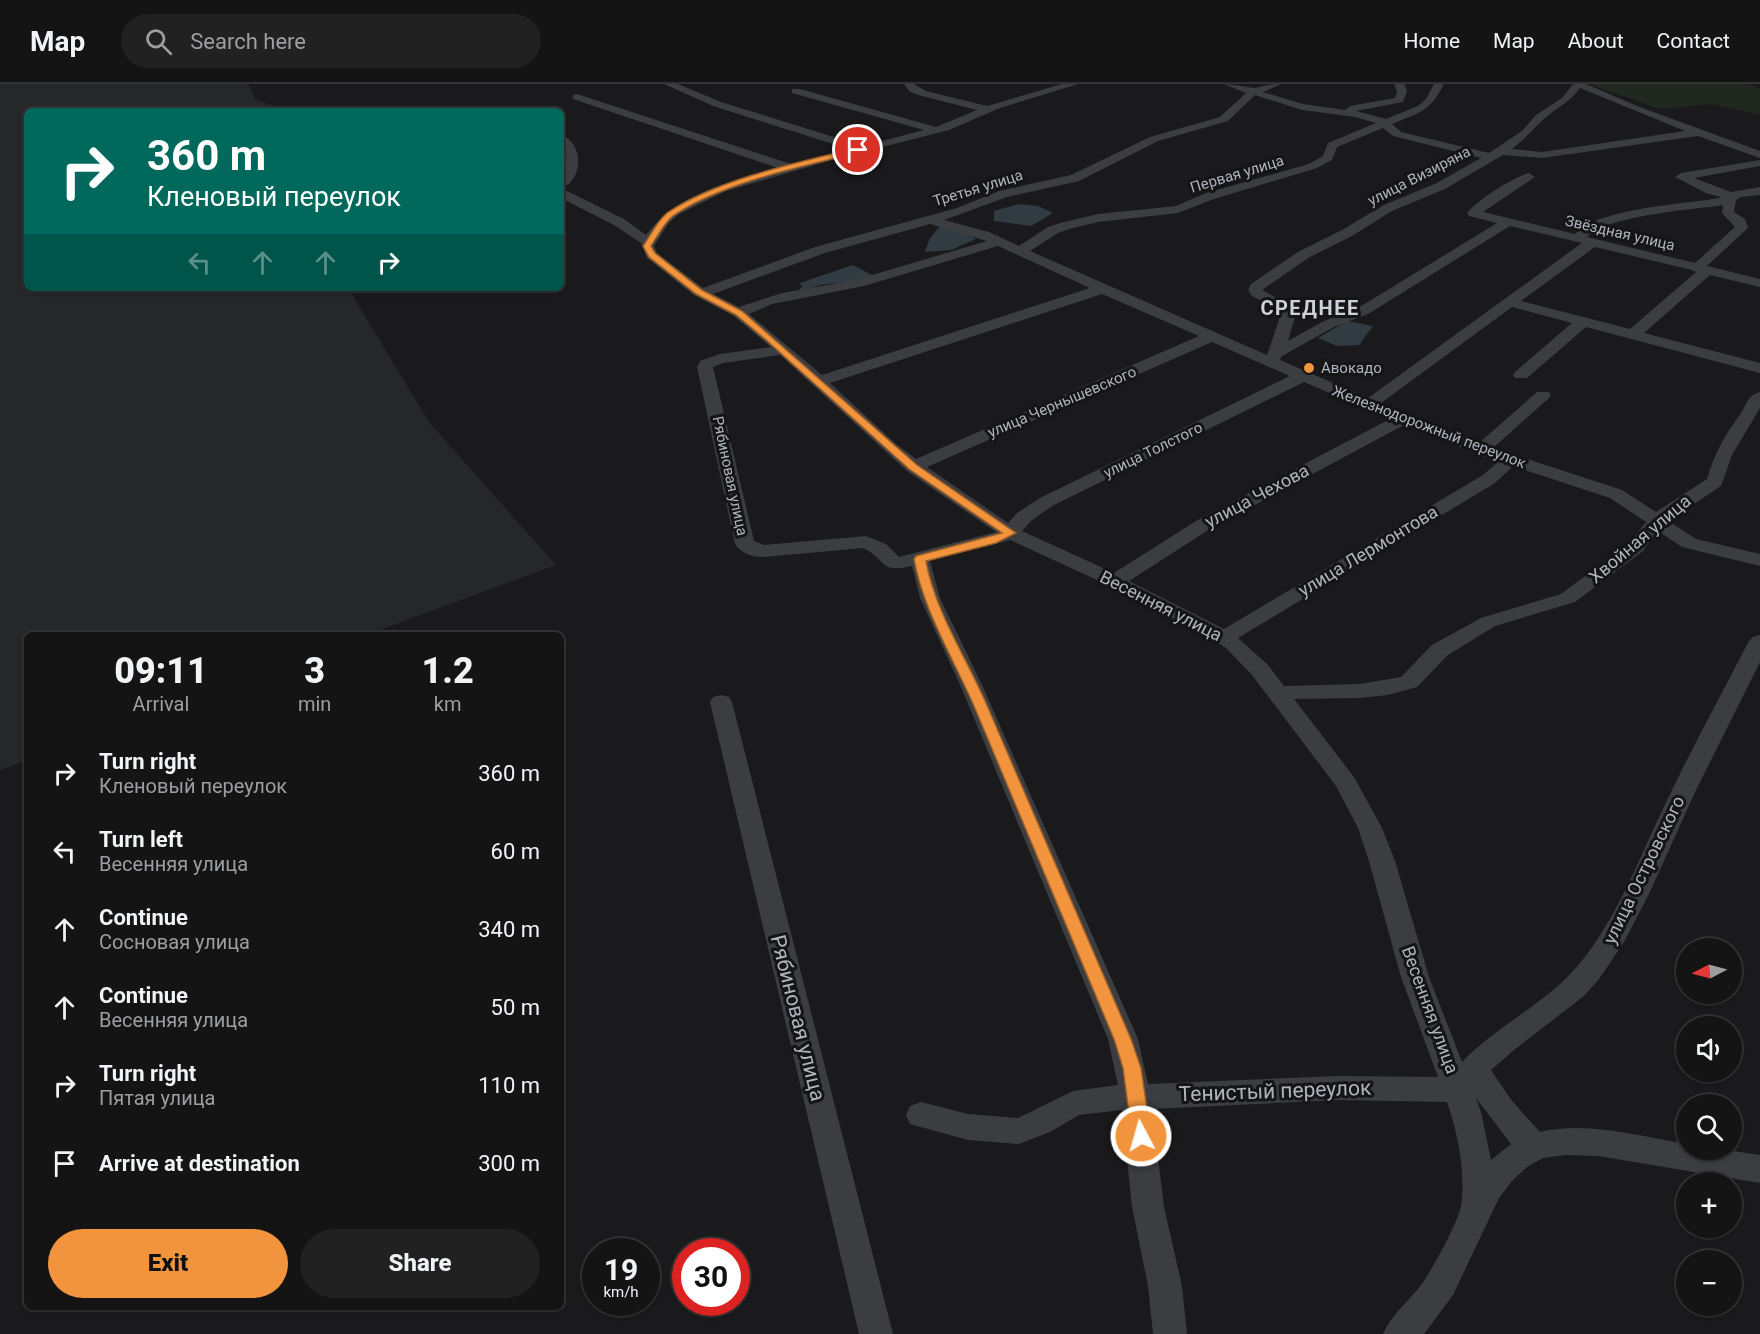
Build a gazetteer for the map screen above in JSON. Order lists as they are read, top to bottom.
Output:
{
  "streets": {
    "street": [
      "Первая улица",
      "улица Визиряна",
      "Третья улица",
      "Звёздная улица",
      "улица Чернышевского",
      "Железнодорожный переулок",
      "улица Толстого",
      "Рябиновая улица",
      "улица Чехова",
      "Хвойная улица",
      "улица Лермонтова",
      "Весенняя улица",
      "улица Островского",
      "Тенистый переулок"
    ]
  },
  "crossings": [
    ["Первая улица", "Железнодорожный переулок"],
    ["улица Визиряна", "Железнодорожный переулок"],
    ["Третья улица", "Железнодорожный переулок"],
    ["Третья улица", "Весенняя улица"],
    ["улица Чернышевского", "Железнодорожный переулок"],
    ["улица Чернышевского", "Весенняя улица"],
    ["Железнодорожный переулок", "улица Толстого"],
    ["Железнодорожный переулок", "улица Чехова"],
    ["Железнодорожный переулок", "Хвойная улица"],
    ["Железнодорожный переулок", "улица Лермонтова"],
    ["улица Толстого", "Весенняя улица"],
    ["Рябиновая улица", "Весенняя улица"],
    ["улица Чехова", "Весенняя улица"],
    ["Хвойная улица", "Весенняя улица"],
    ["улица Лермонтова", "Весенняя улица"],
    ["Весенняя улица", "улица Островского"],
    ["Весенняя улица", "Тенистый переулок"],
    ["улица Островского", "Тенистый переулок"]
  ],
  "districts": ["СРЕДНЕЕ"],
  "places": ["Авокадо"],
  "north": "left",
  "page": {
    "header": "Map",
    "search": "Search here",
    "nav": [
      "Home",
      "Map",
      "About",
      "Contact"
    ],
    "turn": ["360 m", "Кленовый переулок"],
    "eta": [
      "09:11",
      "Arrival",
      "3",
      "min",
      "1.2",
      "km"
    ],
    "list": [
      {
        "name": "Turn right",
        "note": "Кленовый переулок",
        "value": "360 m"
      },
      {
        "name": "Turn left",
        "note": "Весенняя улица",
        "value": "60 m"
      },
      {
        "name": "Continue",
        "note": "Сосновая улица",
        "value": "340 m"
      },
      {
        "name": "Continue",
        "note": "Весенняя улица",
        "value": "50 m"
      },
      {
        "name": "Turn right",
        "note": "Пятая улица",
        "value": "110 m"
      },
      {
        "name": "Arrive at destination",
        "value": "300 m"
      }
    ],
    "map_buttons": ["+", "−"],
    "buttons": ["Exit", "Share"],
    "speed": "19 km/h",
    "limit": "30"
  }
}
